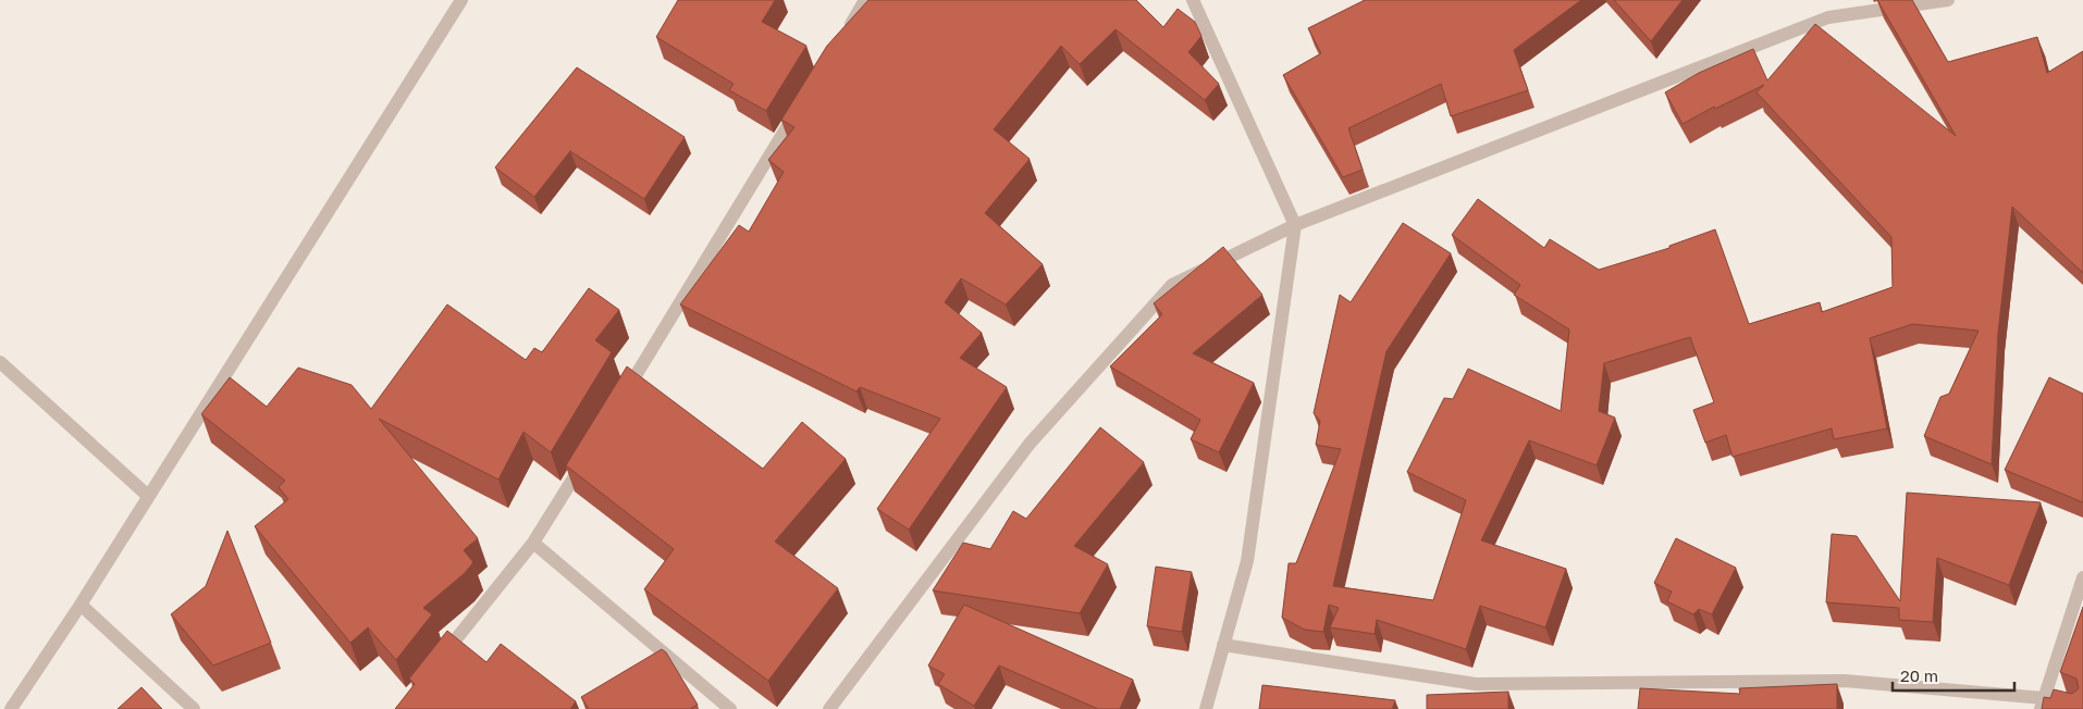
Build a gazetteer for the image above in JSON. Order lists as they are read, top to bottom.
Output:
{
  "scale_bar": "20 m"
}
